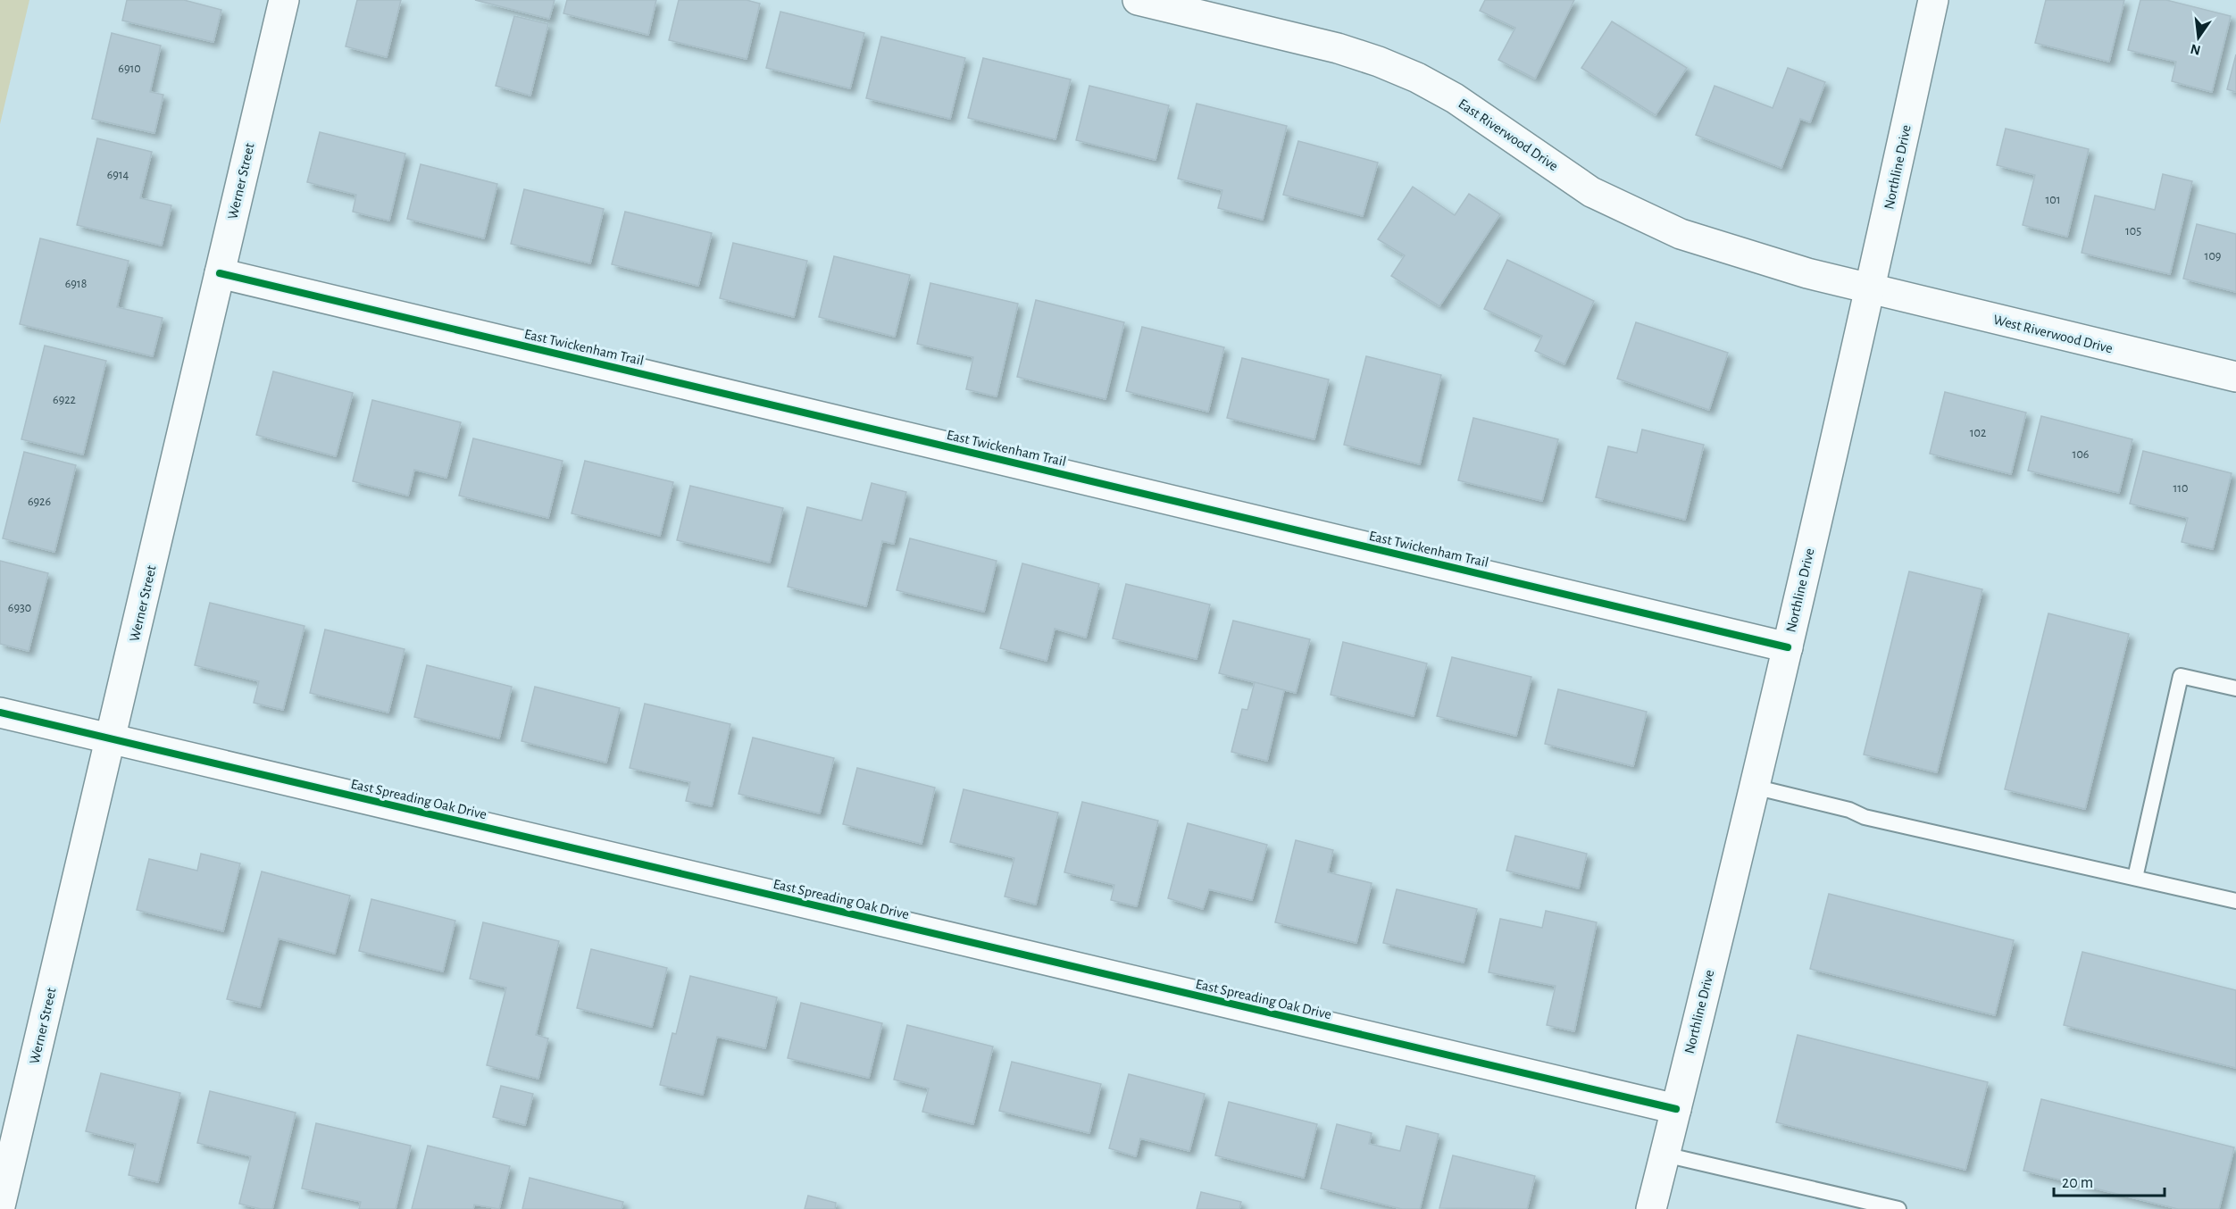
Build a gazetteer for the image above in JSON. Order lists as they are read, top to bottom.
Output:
{
  "streets": {
    "street": [
      "East Riverwood Drive",
      "Northline Drive",
      "Werner Street",
      "West Riverwood Drive",
      "East Twickenham Trail",
      "East Spreading Oak Drive"
    ]
  },
  "crossings": [
    ["East Riverwood Drive", "Northline Drive"],
    ["East Riverwood Drive", "West Riverwood Drive"],
    ["Northline Drive", "West Riverwood Drive"],
    ["Northline Drive", "East Twickenham Trail"],
    ["Northline Drive", "East Spreading Oak Drive"],
    ["Werner Street", "East Twickenham Trail"],
    ["Werner Street", "East Spreading Oak Drive"]
  ],
  "house_numbers": [
    "6910",
    "6914",
    "101",
    "105",
    "109",
    "6918",
    "6922",
    "102",
    "106",
    "110",
    "6926",
    "6930"
  ],
  "scale_bar": "20 m",
  "north": "bottom"
}
